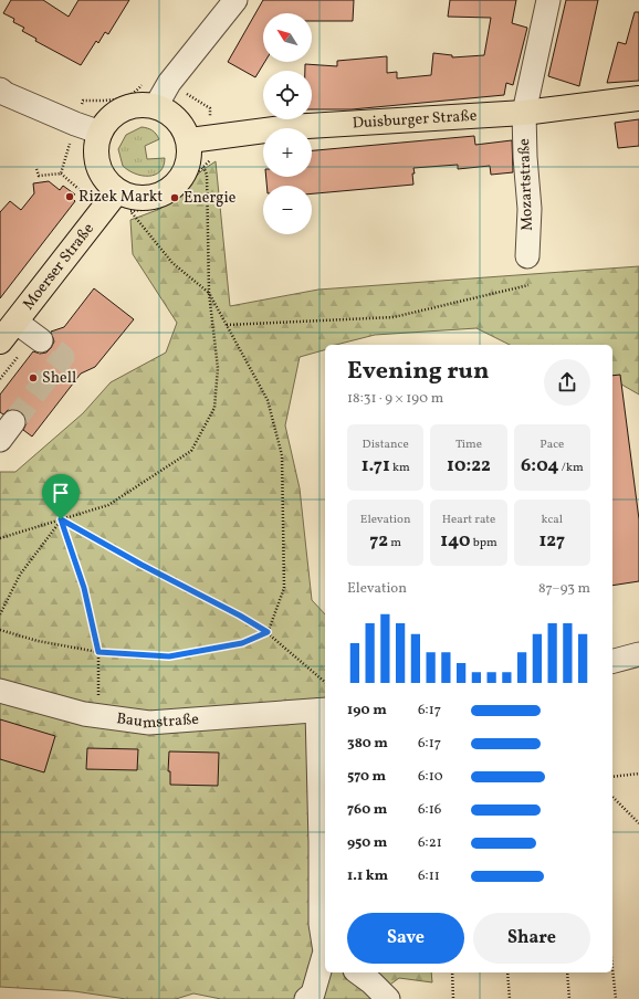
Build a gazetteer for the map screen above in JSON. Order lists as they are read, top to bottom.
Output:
{
  "streets": {
    "main road": ["Duisburger Straße", "Moerser Straße"],
    "street": ["Mozartstraße", "Baumstraße"]
  },
  "crossings": [
    ["Duisburger Straße", "Mozartstraße"],
    ["Duisburger Straße", "Moerser Straße"]
  ],
  "places": ["Rizek Markt", "Energie", "Shell"],
  "north": "top left",
  "page": {
    "map_buttons": ["+", "−"],
    "heading": ["Evening run", "18:31 · 9 × 190 m"],
    "stats": [
      ["Distance", "1.71 km"],
      ["Time", "10:22"],
      ["Pace", "6:04 /km"],
      ["Elevation", "72 m"],
      ["Heart rate", "140 bpm"],
      ["kcal", "127"]
    ],
    "chart": ["Elevation", "87–93 m"],
    "list": [
      {
        "name": "190 m",
        "note": "6:17"
      },
      {
        "name": "380 m",
        "note": "6:17"
      },
      {
        "name": "570 m",
        "note": "6:10"
      },
      {
        "name": "760 m",
        "note": "6:16"
      },
      {
        "name": "950 m",
        "note": "6:21"
      },
      {
        "name": "1.1 km",
        "note": "6:11"
      }
    ],
    "buttons": ["Save", "Share"]
  }
}
